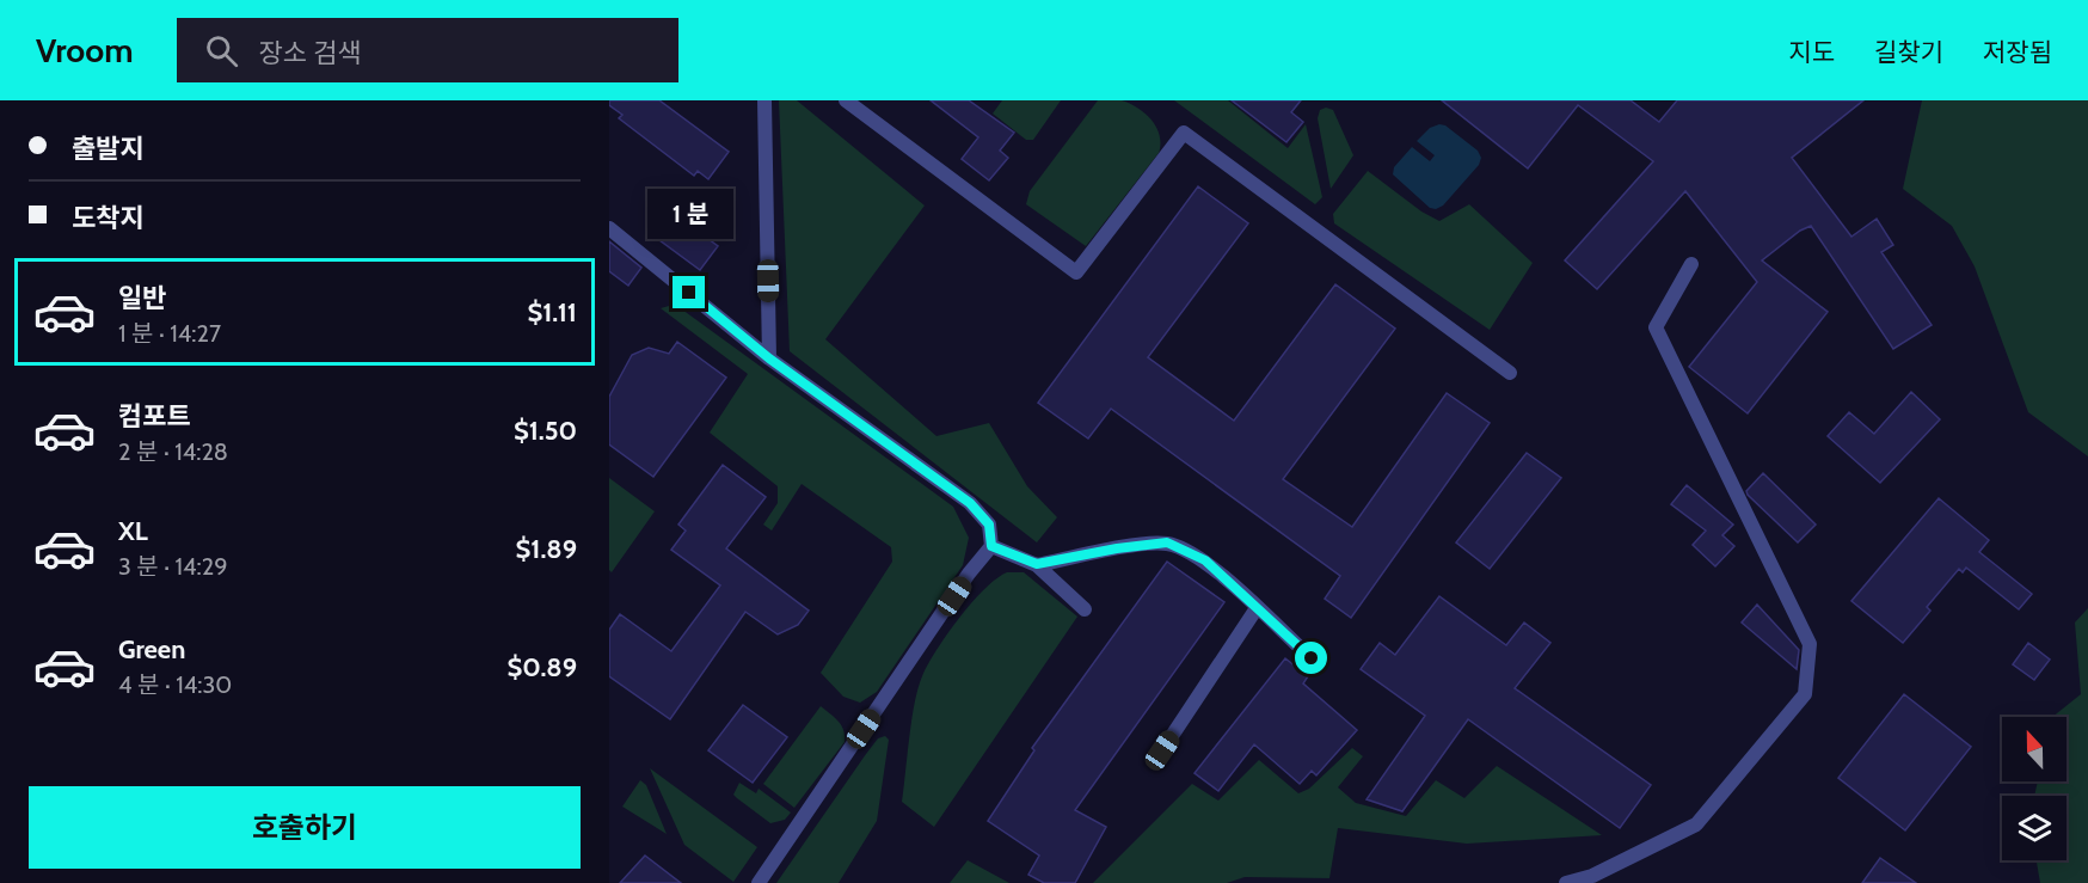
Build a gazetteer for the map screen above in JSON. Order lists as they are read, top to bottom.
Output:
{
  "north": "top",
  "page": {
    "header": "Vroom",
    "search": "장소 검색",
    "nav": ["지도", "길찾기", "저장됨"],
    "banner": ["출발지", "도착지"],
    "bubble": "1 분",
    "list": [
      {
        "name": "일반",
        "note": "1 분 · 14:27",
        "value": "$1.11"
      },
      {
        "name": "컴포트",
        "note": "2 분 · 14:28",
        "value": "$1.50"
      },
      {
        "name": "XL",
        "note": "3 분 · 14:29",
        "value": "$1.89"
      },
      {
        "name": "Green",
        "note": "4 분 · 14:30",
        "value": "$0.89"
      }
    ],
    "buttons": "호출하기"
  }
}
